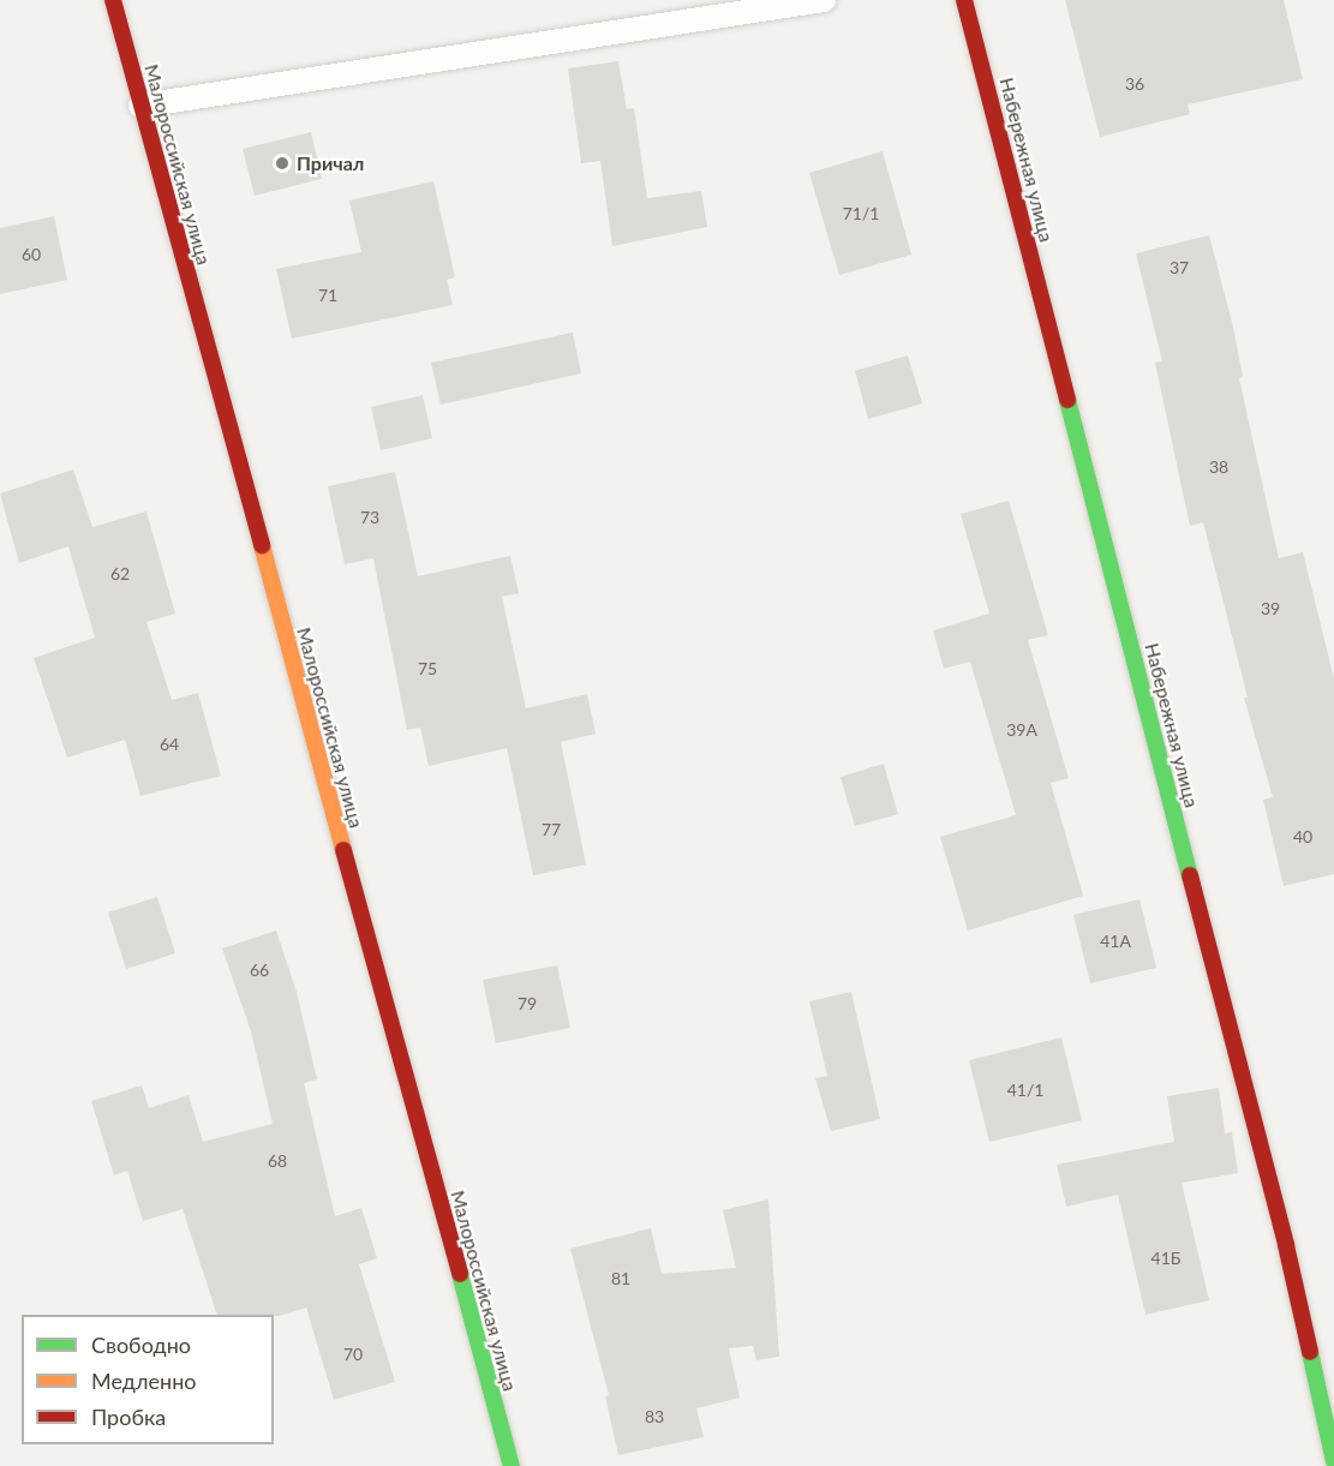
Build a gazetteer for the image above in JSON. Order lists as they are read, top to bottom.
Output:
{
  "streets": {
    "street": ["Набережная улица", "Малороссийская улица"]
  },
  "places": ["Причал"],
  "house_numbers": [
    "36",
    "71/1",
    "60",
    "37",
    "71",
    "38",
    "73",
    "62",
    "39",
    "75",
    "39А",
    "64",
    "77",
    "40",
    "41А",
    "66",
    "79",
    "41/1",
    "68",
    "41Б",
    "81",
    "70",
    "83"
  ],
  "legend": ["Свободно", "Медленно", "Пробка"]
}
